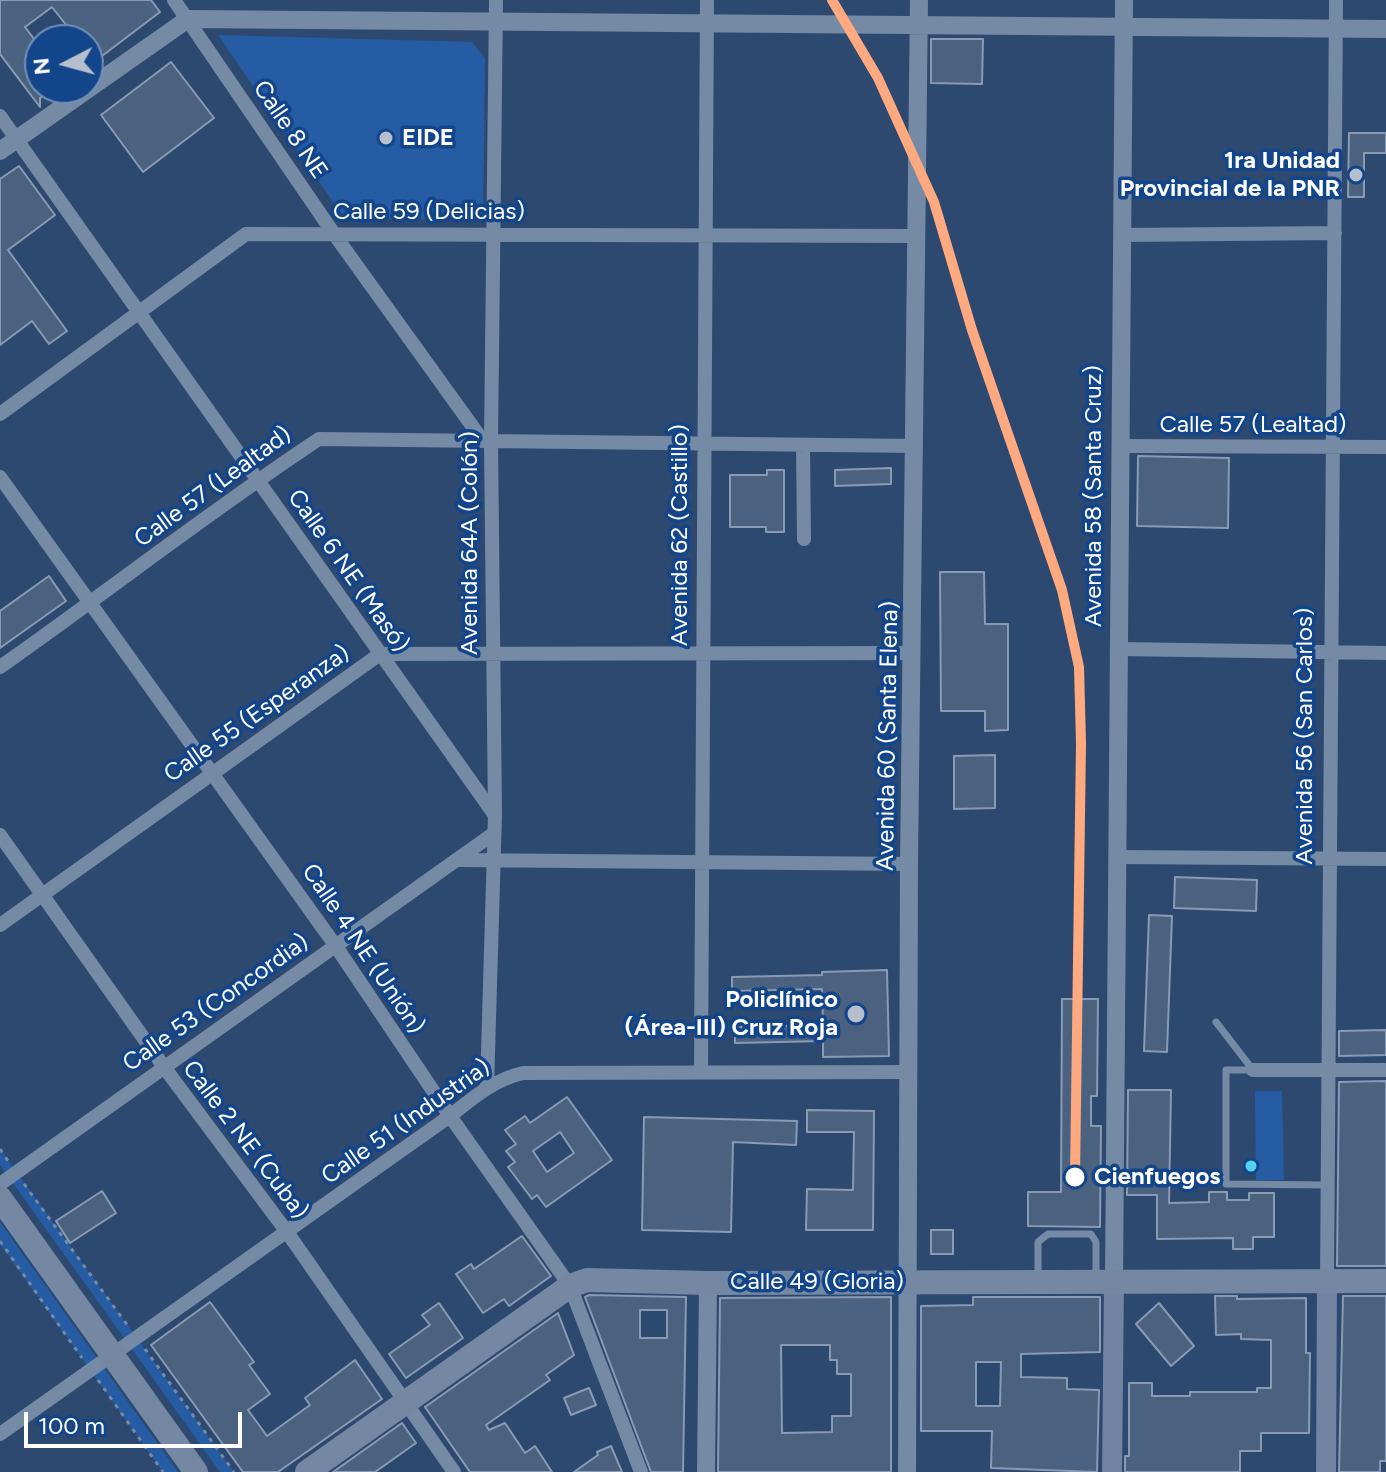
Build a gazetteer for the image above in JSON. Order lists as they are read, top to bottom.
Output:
{
  "streets": {
    "main road": ["Avenida 58 (Santa Cruz)", "Avenida 56 (San Carlos)", "Calle 49 (Gloria)"],
    "street": [
      "Calle 8 NE",
      "Calle 59 (Delicias)",
      "Calle 57 (Lealtad)",
      "Avenida 62 (Castillo)",
      "Avenida 64A (Colón)",
      "Calle 6 NE (Masó)",
      "Calle 55 (Esperanza)",
      "Avenida 60 (Santa Elena)",
      "Calle 4 NE (Unión)",
      "Calle 53 (Concordia)",
      "Calle 51 (Industria)",
      "Calle 2 NE (Cuba)"
    ]
  },
  "crossings": [
    ["Calle 8 NE", "Calle 59 (Delicias)"],
    ["Calle 8 NE", "Calle 57 (Lealtad)"],
    ["Calle 8 NE", "Avenida 64A (Colón)"],
    ["Calle 59 (Delicias)", "Avenida 62 (Castillo)"],
    ["Calle 59 (Delicias)", "Avenida 64A (Colón)"],
    ["Calle 59 (Delicias)", "Calle 6 NE (Masó)"],
    ["Calle 59 (Delicias)", "Avenida 60 (Santa Elena)"],
    ["Calle 57 (Lealtad)", "Avenida 58 (Santa Cruz)"],
    ["Calle 57 (Lealtad)", "Avenida 62 (Castillo)"],
    ["Calle 57 (Lealtad)", "Avenida 64A (Colón)"],
    ["Calle 57 (Lealtad)", "Calle 6 NE (Masó)"],
    ["Calle 57 (Lealtad)", "Avenida 60 (Santa Elena)"],
    ["Calle 57 (Lealtad)", "Avenida 56 (San Carlos)"],
    ["Calle 57 (Lealtad)", "Calle 4 NE (Unión)"],
    ["Avenida 58 (Santa Cruz)", "Calle 49 (Gloria)"],
    ["Avenida 62 (Castillo)", "Calle 55 (Esperanza)"],
    ["Avenida 62 (Castillo)", "Calle 51 (Industria)"],
    ["Avenida 64A (Colón)", "Calle 6 NE (Masó)"],
    ["Avenida 64A (Colón)", "Calle 55 (Esperanza)"],
    ["Avenida 64A (Colón)", "Calle 53 (Concordia)"],
    ["Avenida 64A (Colón)", "Calle 51 (Industria)"],
    ["Calle 6 NE (Masó)", "Calle 55 (Esperanza)"],
    ["Calle 55 (Esperanza)", "Avenida 60 (Santa Elena)"],
    ["Calle 55 (Esperanza)", "Calle 4 NE (Unión)"],
    ["Calle 55 (Esperanza)", "Calle 2 NE (Cuba)"],
    ["Avenida 60 (Santa Elena)", "Calle 51 (Industria)"],
    ["Avenida 60 (Santa Elena)", "Calle 49 (Gloria)"],
    ["Avenida 56 (San Carlos)", "Calle 49 (Gloria)"],
    ["Calle 4 NE (Unión)", "Calle 53 (Concordia)"],
    ["Calle 4 NE (Unión)", "Calle 51 (Industria)"],
    ["Calle 4 NE (Unión)", "Calle 49 (Gloria)"],
    ["Calle 53 (Concordia)", "Calle 2 NE (Cuba)"],
    ["Calle 51 (Industria)", "Calle 2 NE (Cuba)"],
    ["Calle 2 NE (Cuba)", "Calle 49 (Gloria)"]
  ],
  "places": [
    "EIDE",
    "1ra Unidad Provincial de la PNR",
    "Policlínico (Área-III) Cruz Roja",
    "Cienfuegos"
  ],
  "scale_bar": "100 m",
  "north": "left"
}
